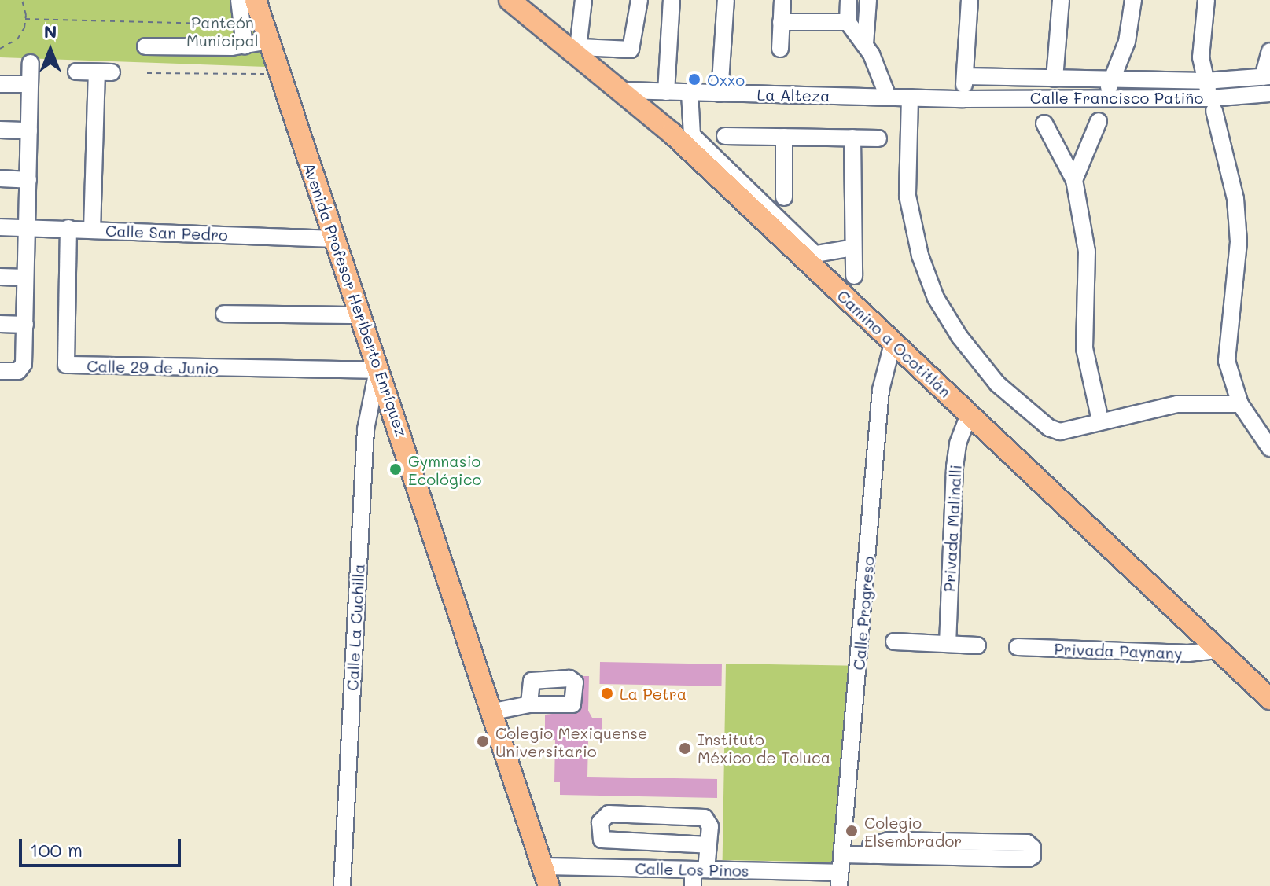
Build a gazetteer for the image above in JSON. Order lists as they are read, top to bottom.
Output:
{
  "streets": {
    "main road": ["Avenida Profesor Heriberto Enríquez", "Camino a Ocotitlán"],
    "street": [
      "La Alteza",
      "Calle Francisco Patiño",
      "Calle San Pedro",
      "Calle 29 de Junio",
      "Privada Malinalli",
      "Calle Progreso",
      "Calle La Cuchilla",
      "Privada Paynany",
      "Calle Los Pinos"
    ]
  },
  "crossings": [
    ["La Alteza", "Calle Francisco Patiño"],
    ["La Alteza", "Camino a Ocotitlán"],
    ["Calle San Pedro", "Avenida Profesor Heriberto Enríquez"],
    ["Calle San Pedro", "Calle 29 de Junio"],
    ["Avenida Profesor Heriberto Enríquez", "Calle 29 de Junio"],
    ["Avenida Profesor Heriberto Enríquez", "Calle La Cuchilla"],
    ["Avenida Profesor Heriberto Enríquez", "Calle Los Pinos"],
    ["Camino a Ocotitlán", "Privada Malinalli"],
    ["Camino a Ocotitlán", "Calle Progreso"],
    ["Camino a Ocotitlán", "Privada Paynany"],
    ["Calle 29 de Junio", "Calle La Cuchilla"],
    ["Calle Progreso", "Calle Los Pinos"]
  ],
  "parks": ["Panteón Municipal"],
  "places": [
    "Oxxo",
    "Gymnasio Ecológico",
    "La Petra",
    "Colegio Mexiquense Universitario",
    "Instituto México de Toluca",
    "Colegio Elsembrador"
  ],
  "scale_bar": "100 m",
  "north": "top"
}
